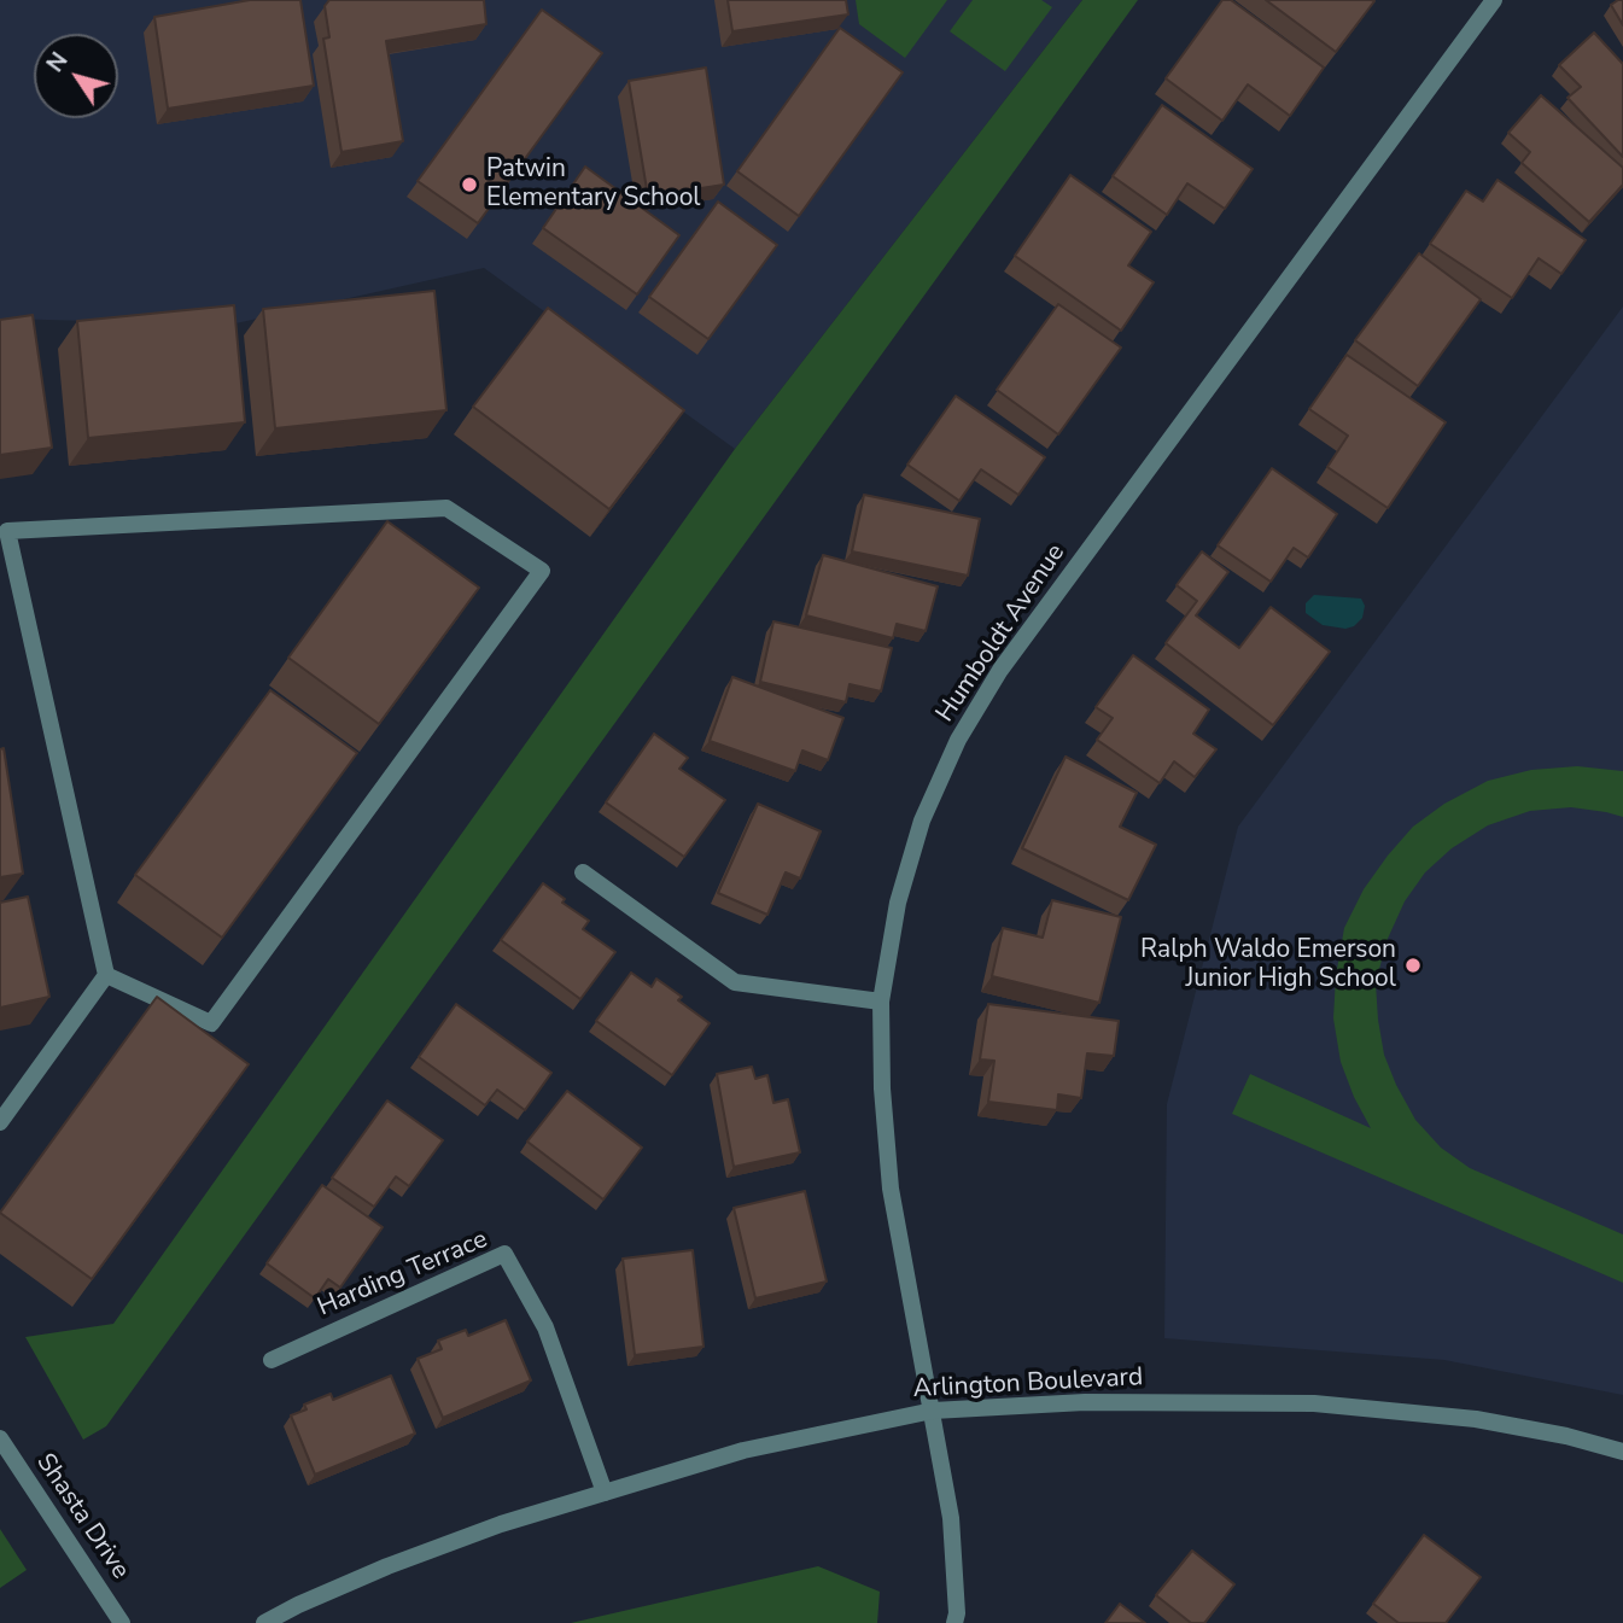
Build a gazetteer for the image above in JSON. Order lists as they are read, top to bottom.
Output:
{
  "streets": {
    "street": [
      "Humboldt Avenue",
      "Harding Terrace",
      "Arlington Boulevard",
      "Shasta Drive"
    ]
  },
  "crossings": [
    ["Humboldt Avenue", "Arlington Boulevard"],
    ["Harding Terrace", "Arlington Boulevard"]
  ],
  "places": ["Patwin Elementary School", "Ralph Waldo Emerson Junior High School"],
  "north": "top left"
}
